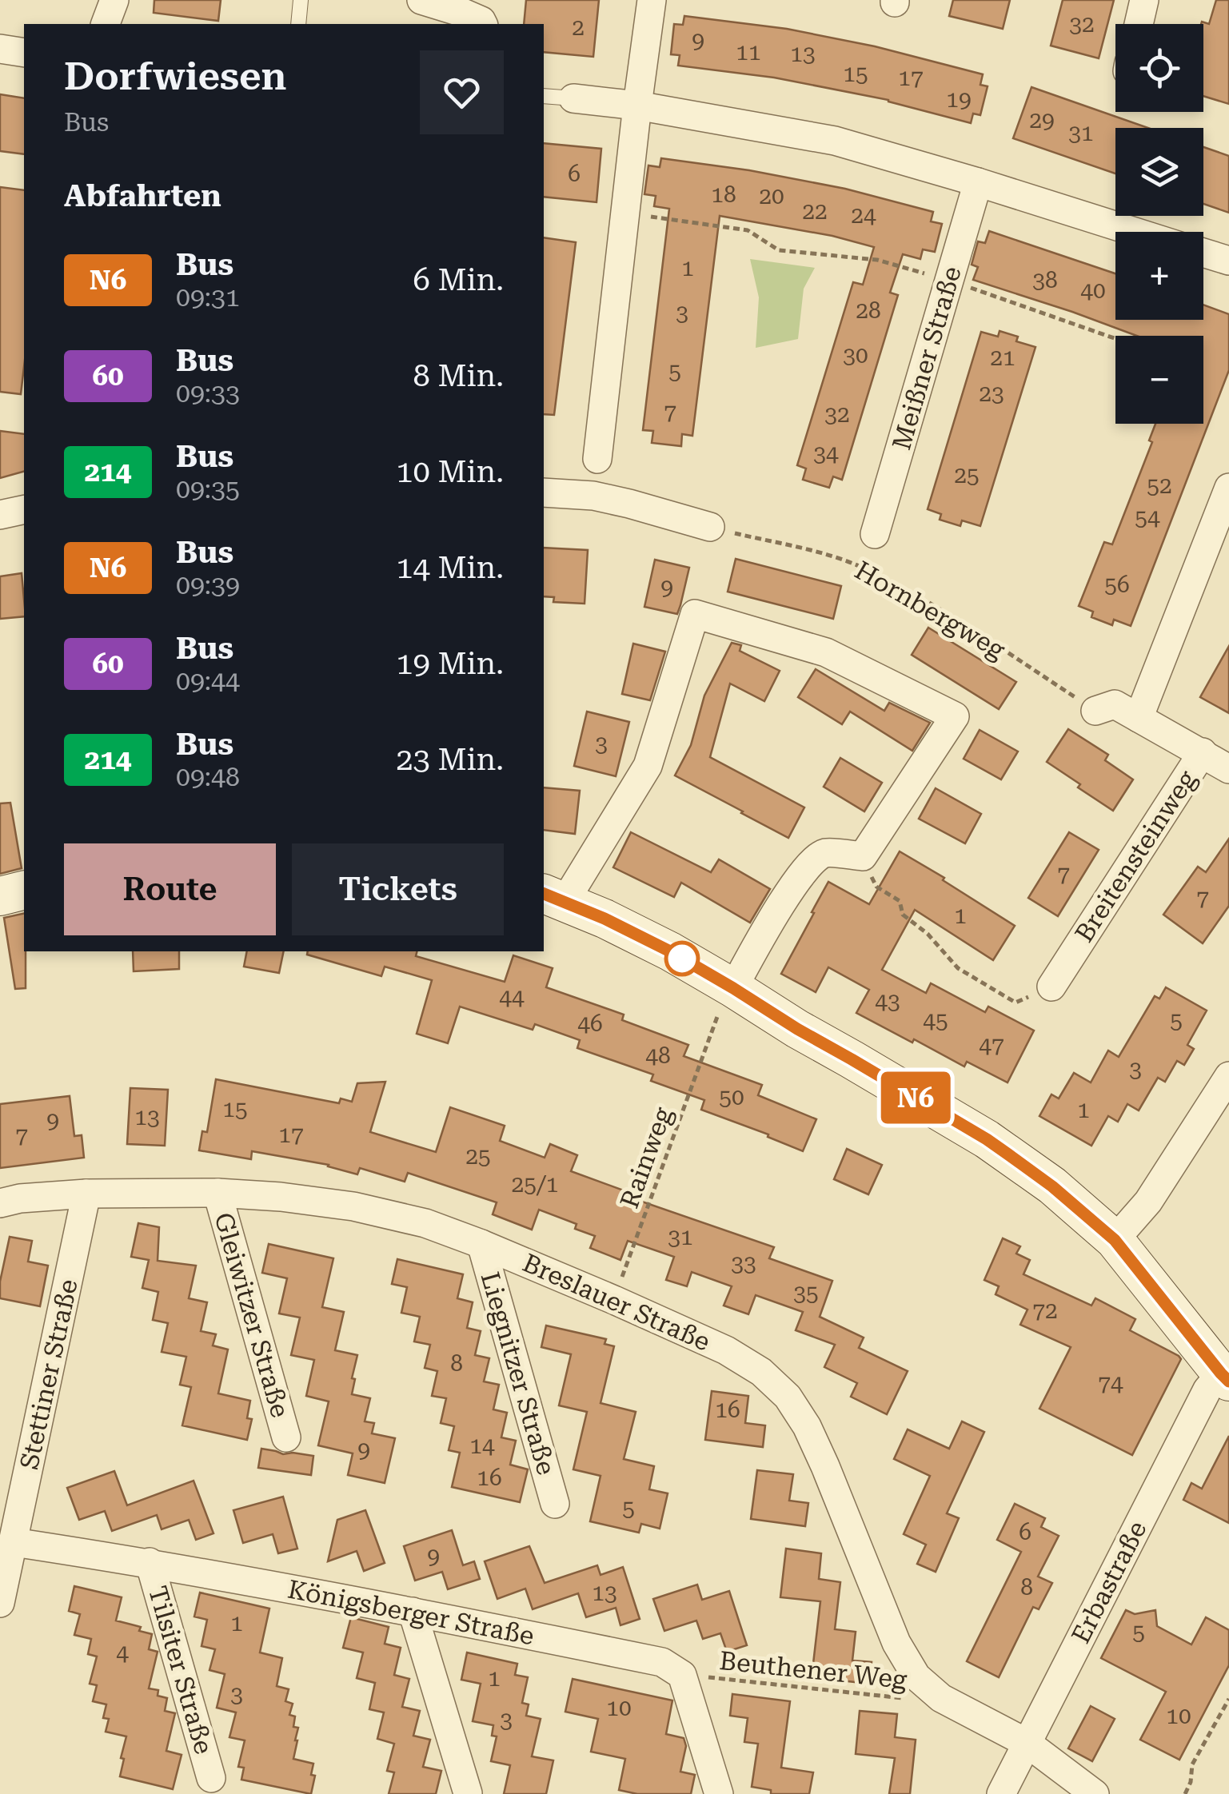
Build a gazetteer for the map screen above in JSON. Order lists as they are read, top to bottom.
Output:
{
  "streets": {
    "street": [
      "Meißner Straße",
      "Breitensteinweg",
      "Breslauer Straße",
      "Gleiwitzer Straße",
      "Liegnitzer Straße",
      "Stettiner Straße",
      "Erbastraße",
      "Königsberger Straße",
      "Tilsiter Straße"
    ],
    "path": ["Hornbergweg", "Rainweg", "Beuthener Weg"]
  },
  "crossings": [
    ["Rainweg", "Breslauer Straße"],
    ["Breslauer Straße", "Gleiwitzer Straße"],
    ["Breslauer Straße", "Liegnitzer Straße"],
    ["Breslauer Straße", "Stettiner Straße"],
    ["Breslauer Straße", "Erbastraße"],
    ["Breslauer Straße", "Beuthener Weg"],
    ["Stettiner Straße", "Königsberger Straße"],
    ["Königsberger Straße", "Tilsiter Straße"],
    ["Königsberger Straße", "Beuthener Weg"]
  ],
  "lines": ["bus line N6"],
  "house_numbers": [
    "32",
    "2",
    "9",
    "11",
    "13",
    "15",
    "17",
    "19",
    "29",
    "31",
    "6",
    "18",
    "20",
    "22",
    "24",
    "1",
    "38",
    "40",
    "28",
    "3",
    "30",
    "21",
    "5",
    "23",
    "7",
    "32",
    "34",
    "25",
    "52",
    "54",
    "56",
    "9",
    "3",
    "7",
    "7",
    "1",
    "44",
    "43",
    "45",
    "5",
    "46",
    "47",
    "48",
    "3",
    "50",
    "15",
    "1",
    "13",
    "9",
    "17",
    "7",
    "25",
    "25/1",
    "31",
    "33",
    "35",
    "72",
    "8",
    "74",
    "16",
    "14",
    "9",
    "16",
    "5",
    "6",
    "9",
    "8",
    "13",
    "1",
    "5",
    "4",
    "1",
    "3",
    "10",
    "10",
    "3"
  ],
  "page": {
    "on_map": "N6",
    "map_buttons": ["+", "−"],
    "heading": [
      ["Dorfwiesen", "Bus"],
      "Abfahrten"
    ],
    "list": [
      {
        "mark": "N6",
        "name": "Bus",
        "note": "09:31",
        "value": "6 Min."
      },
      {
        "mark": "60",
        "name": "Bus",
        "note": "09:33",
        "value": "8 Min."
      },
      {
        "mark": "214",
        "name": "Bus",
        "note": "09:35",
        "value": "10 Min."
      },
      {
        "mark": "N6",
        "name": "Bus",
        "note": "09:39",
        "value": "14 Min."
      },
      {
        "mark": "60",
        "name": "Bus",
        "note": "09:44",
        "value": "19 Min."
      },
      {
        "mark": "214",
        "name": "Bus",
        "note": "09:48",
        "value": "23 Min."
      }
    ],
    "buttons": ["Route", "Tickets"]
  }
}
